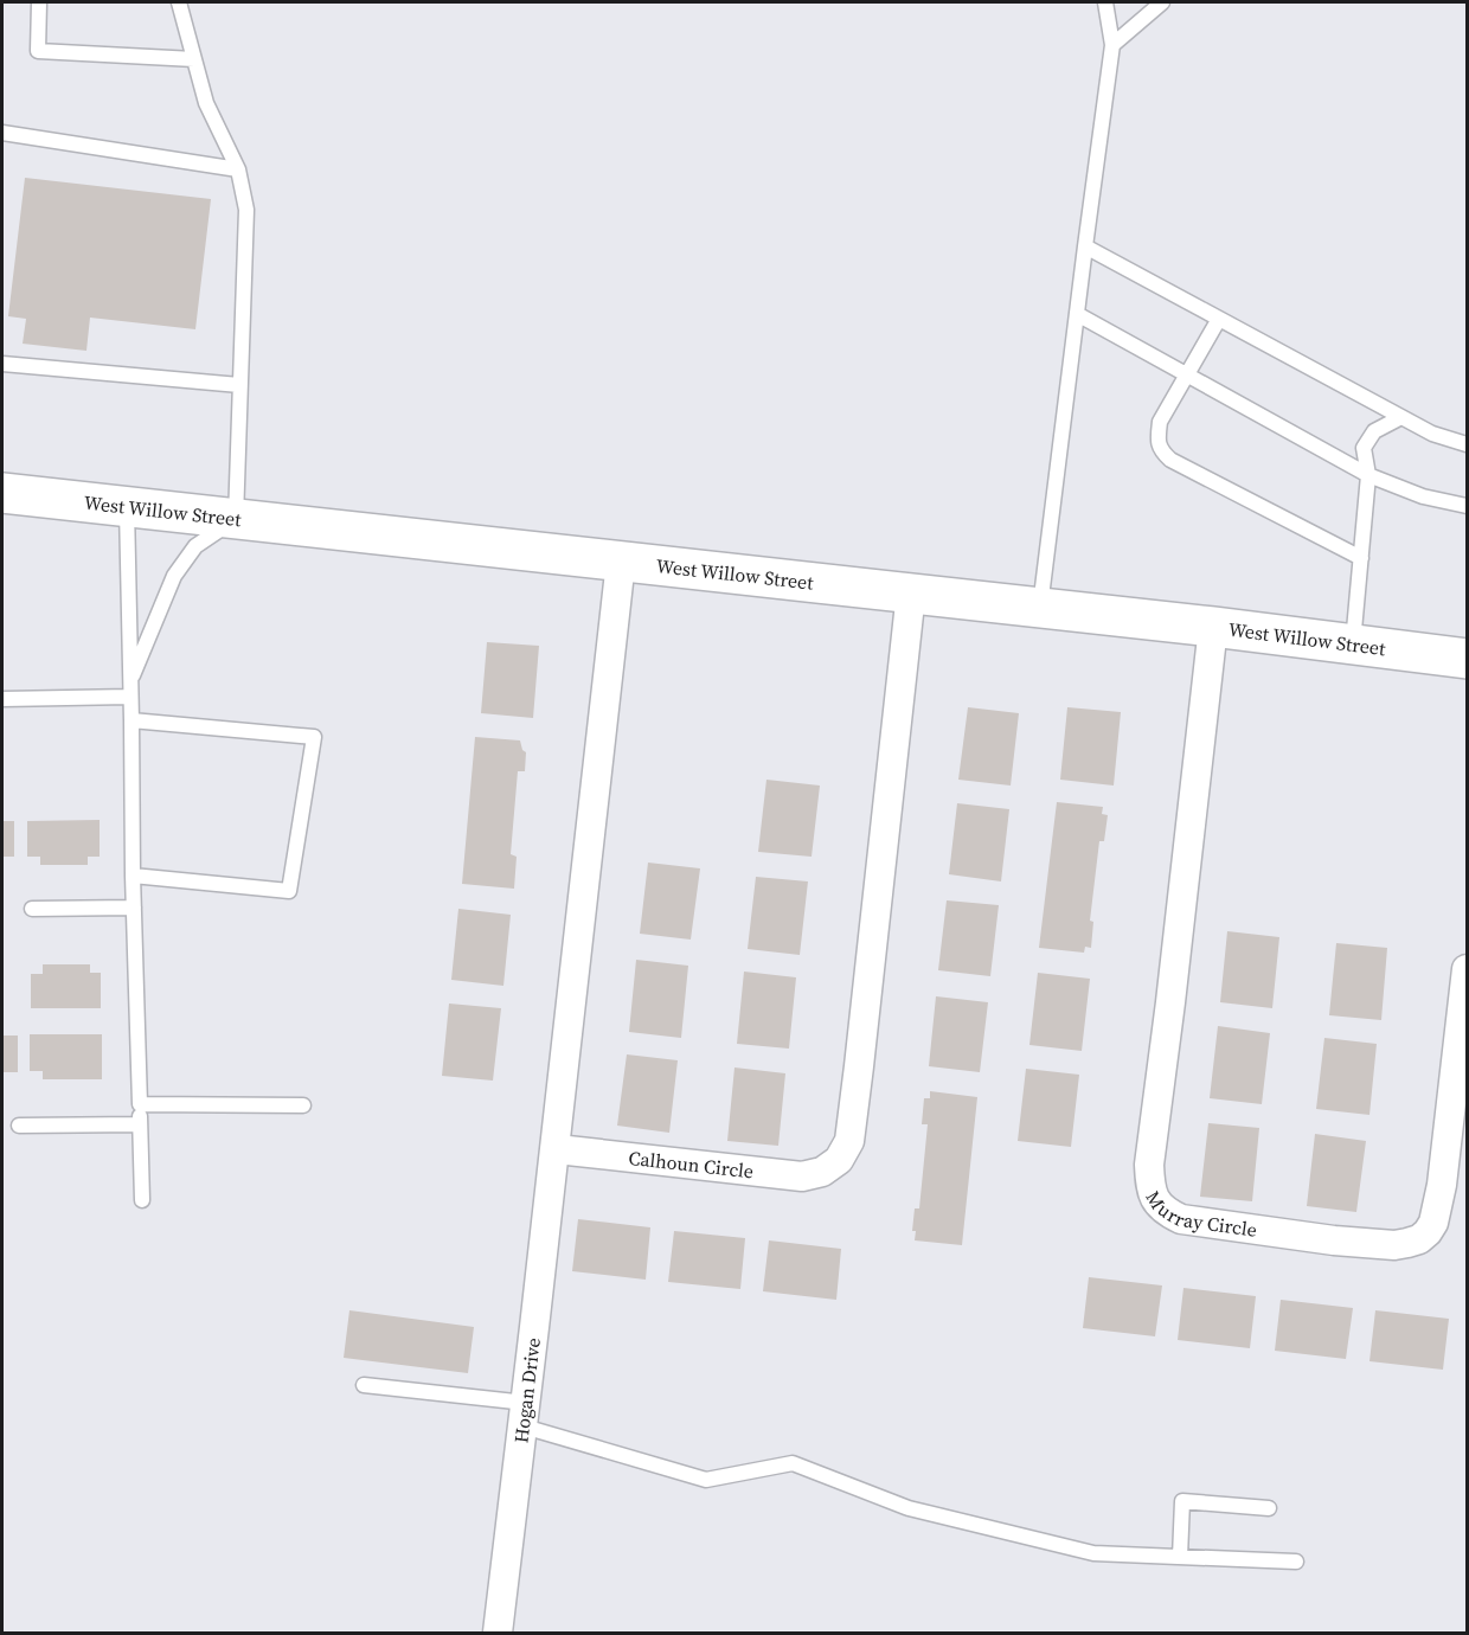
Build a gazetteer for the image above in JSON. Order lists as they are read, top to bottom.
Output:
{
  "streets": {
    "main road": ["West Willow Street"],
    "street": ["Calhoun Circle", "Murray Circle", "Hogan Drive"]
  },
  "crossings": [
    ["West Willow Street", "Calhoun Circle"],
    ["West Willow Street", "Murray Circle"],
    ["Calhoun Circle", "Hogan Drive"]
  ]
}
